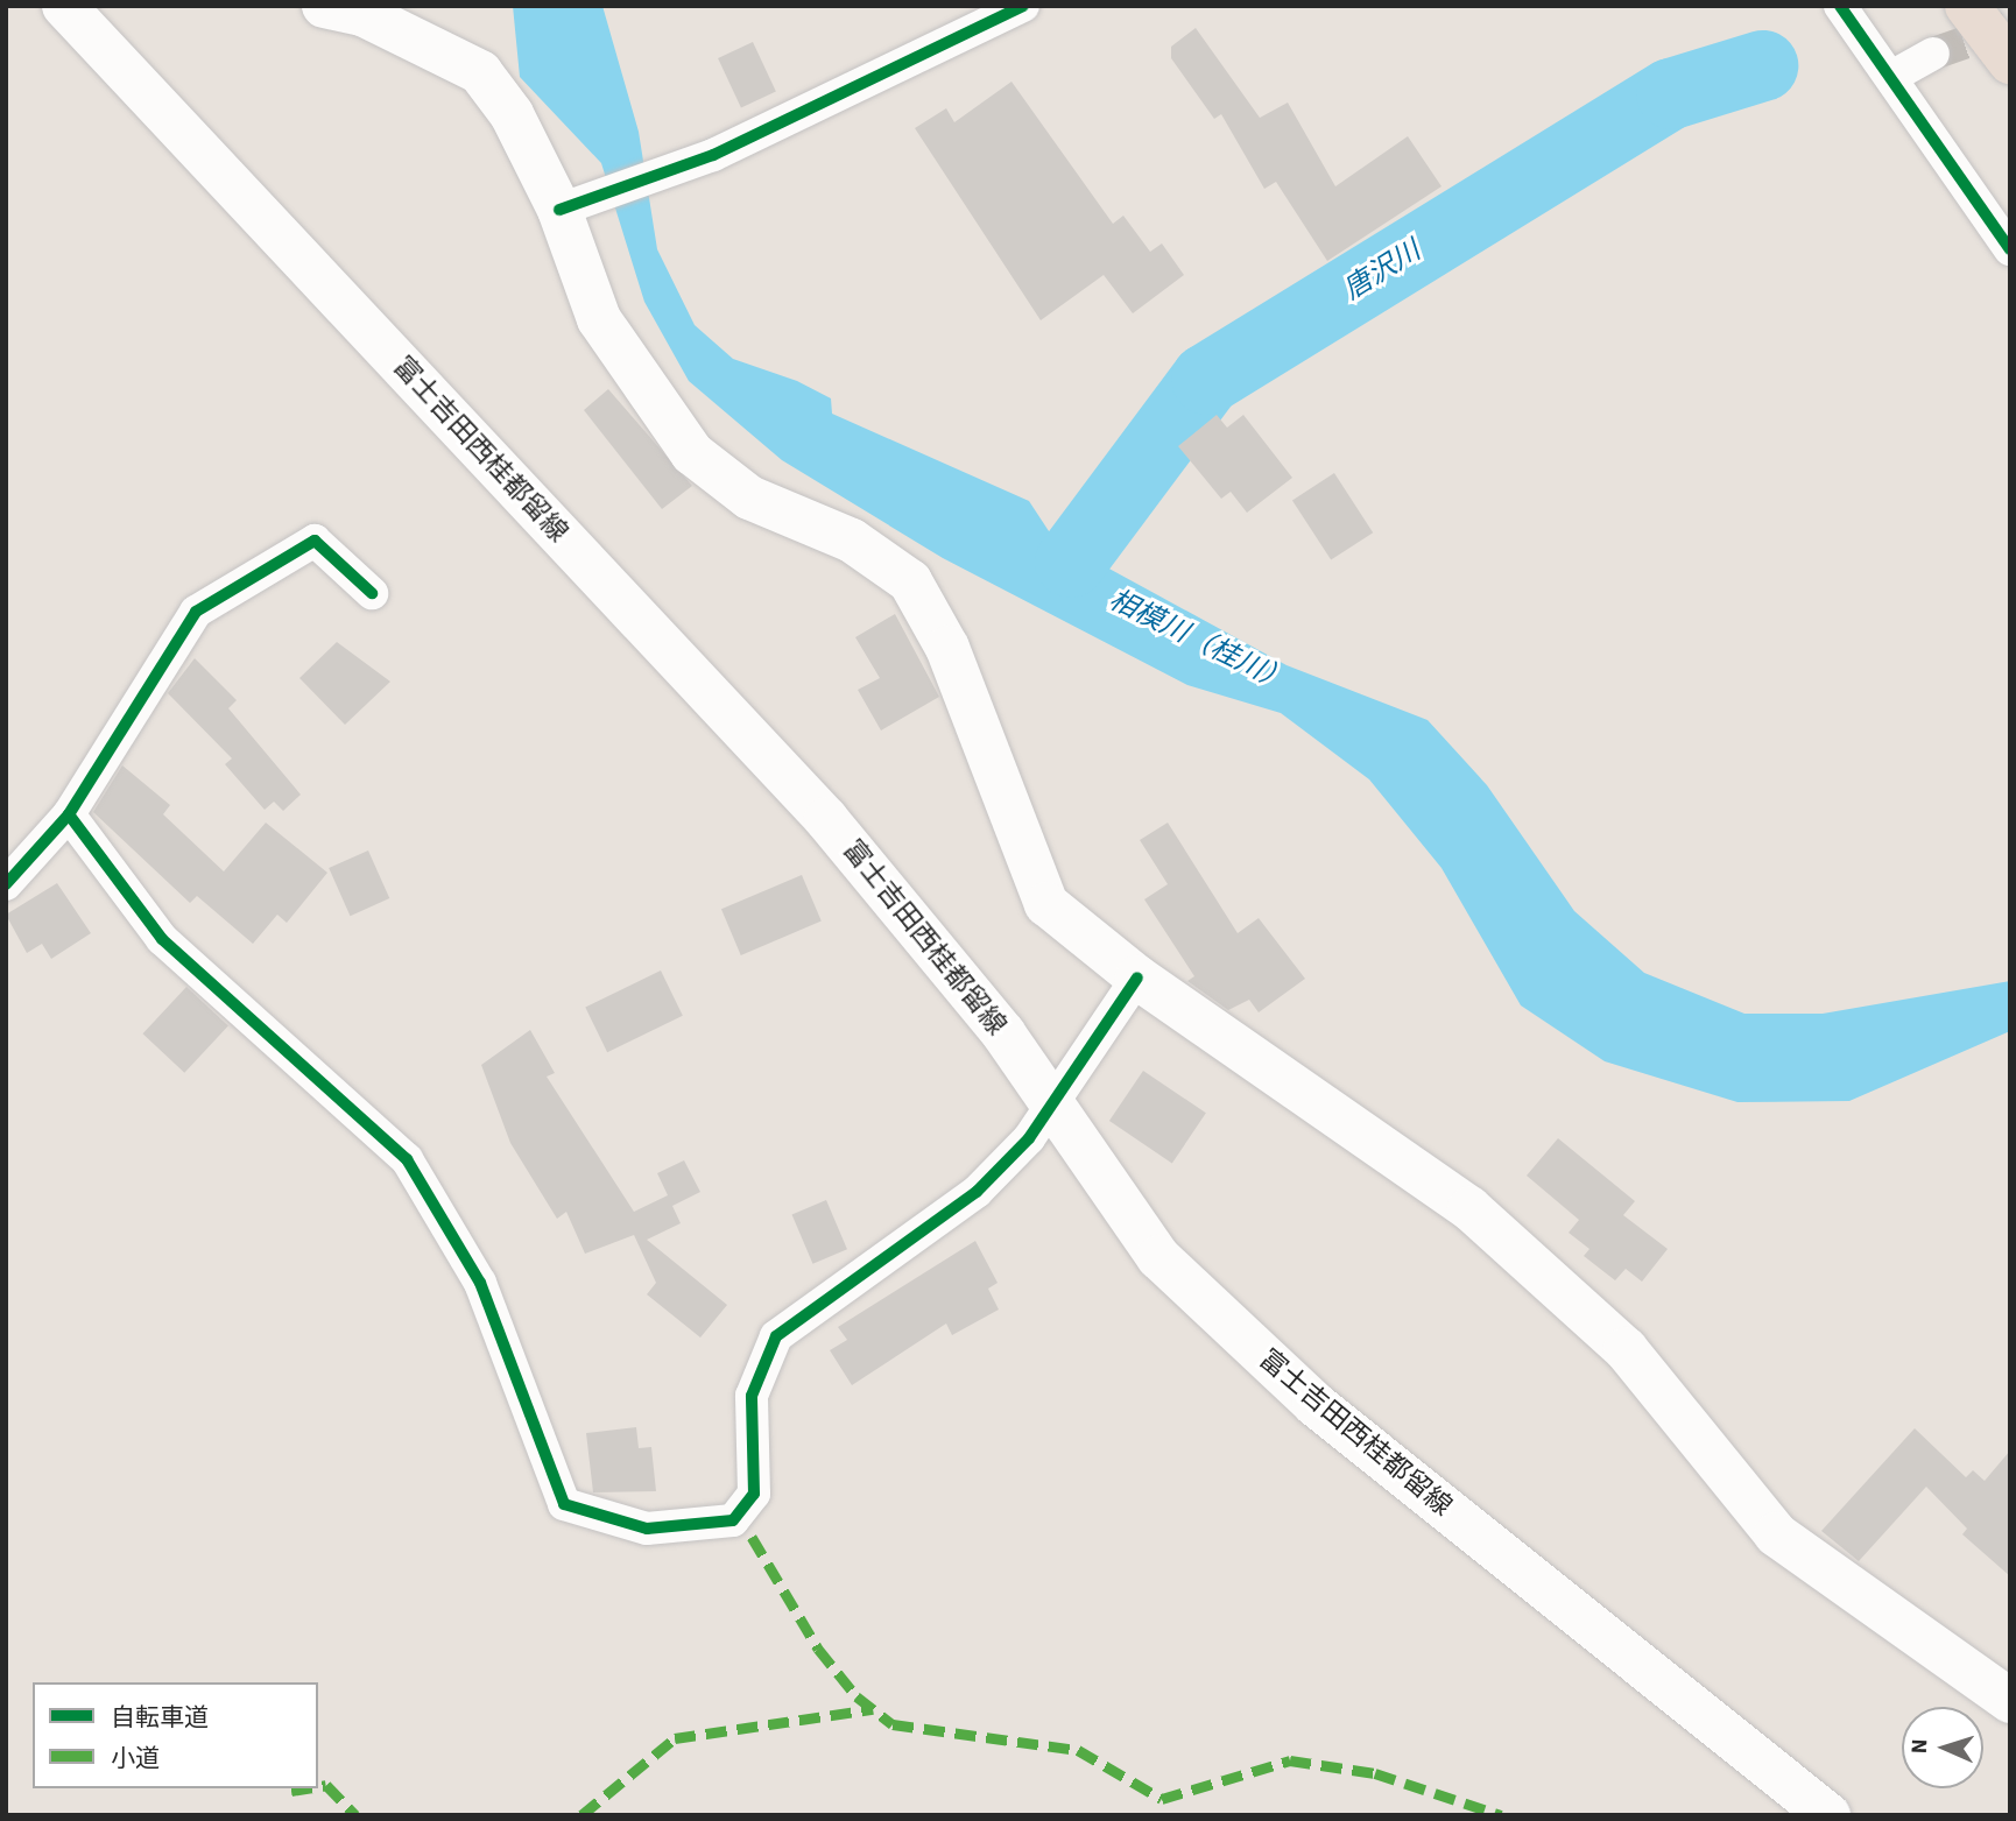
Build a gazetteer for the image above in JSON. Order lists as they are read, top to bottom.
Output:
{
  "streets": {
    "main road": ["富士吉田西桂都留線"]
  },
  "water": ["唐沢川", "相模川（桂川）"],
  "legend": ["自転車道", "小道"],
  "north": "left"
}
